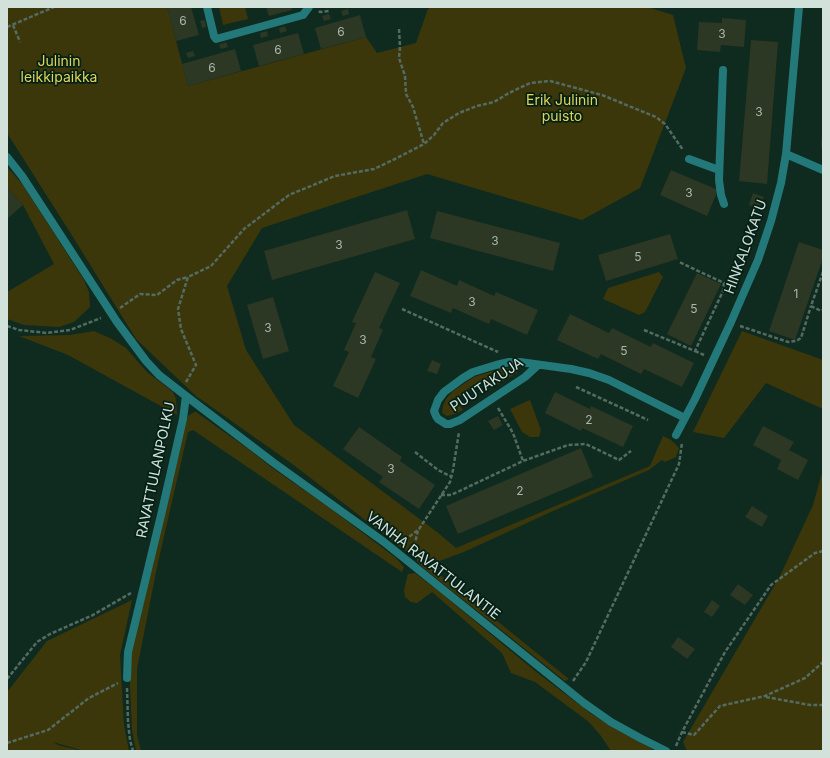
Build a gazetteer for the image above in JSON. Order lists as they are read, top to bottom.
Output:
{
  "streets": {
    "street": [
      "HINKALOKATU",
      "PUUTAKUJA",
      "RAVATTULANPOLKU",
      "VANHA RAVATTULANTIE"
    ]
  },
  "crossings": [
    ["HINKALOKATU", "PUUTAKUJA"],
    ["RAVATTULANPOLKU", "VANHA RAVATTULANTIE"]
  ],
  "parks": ["Julinin leikkipaikka", "Erik Julinin puisto"],
  "house_numbers": [
    "6",
    "6",
    "3",
    "6",
    "6",
    "3",
    "3",
    "3",
    "3",
    "5",
    "1",
    "3",
    "5",
    "3",
    "3",
    "5",
    "2",
    "3",
    "2"
  ]
}
